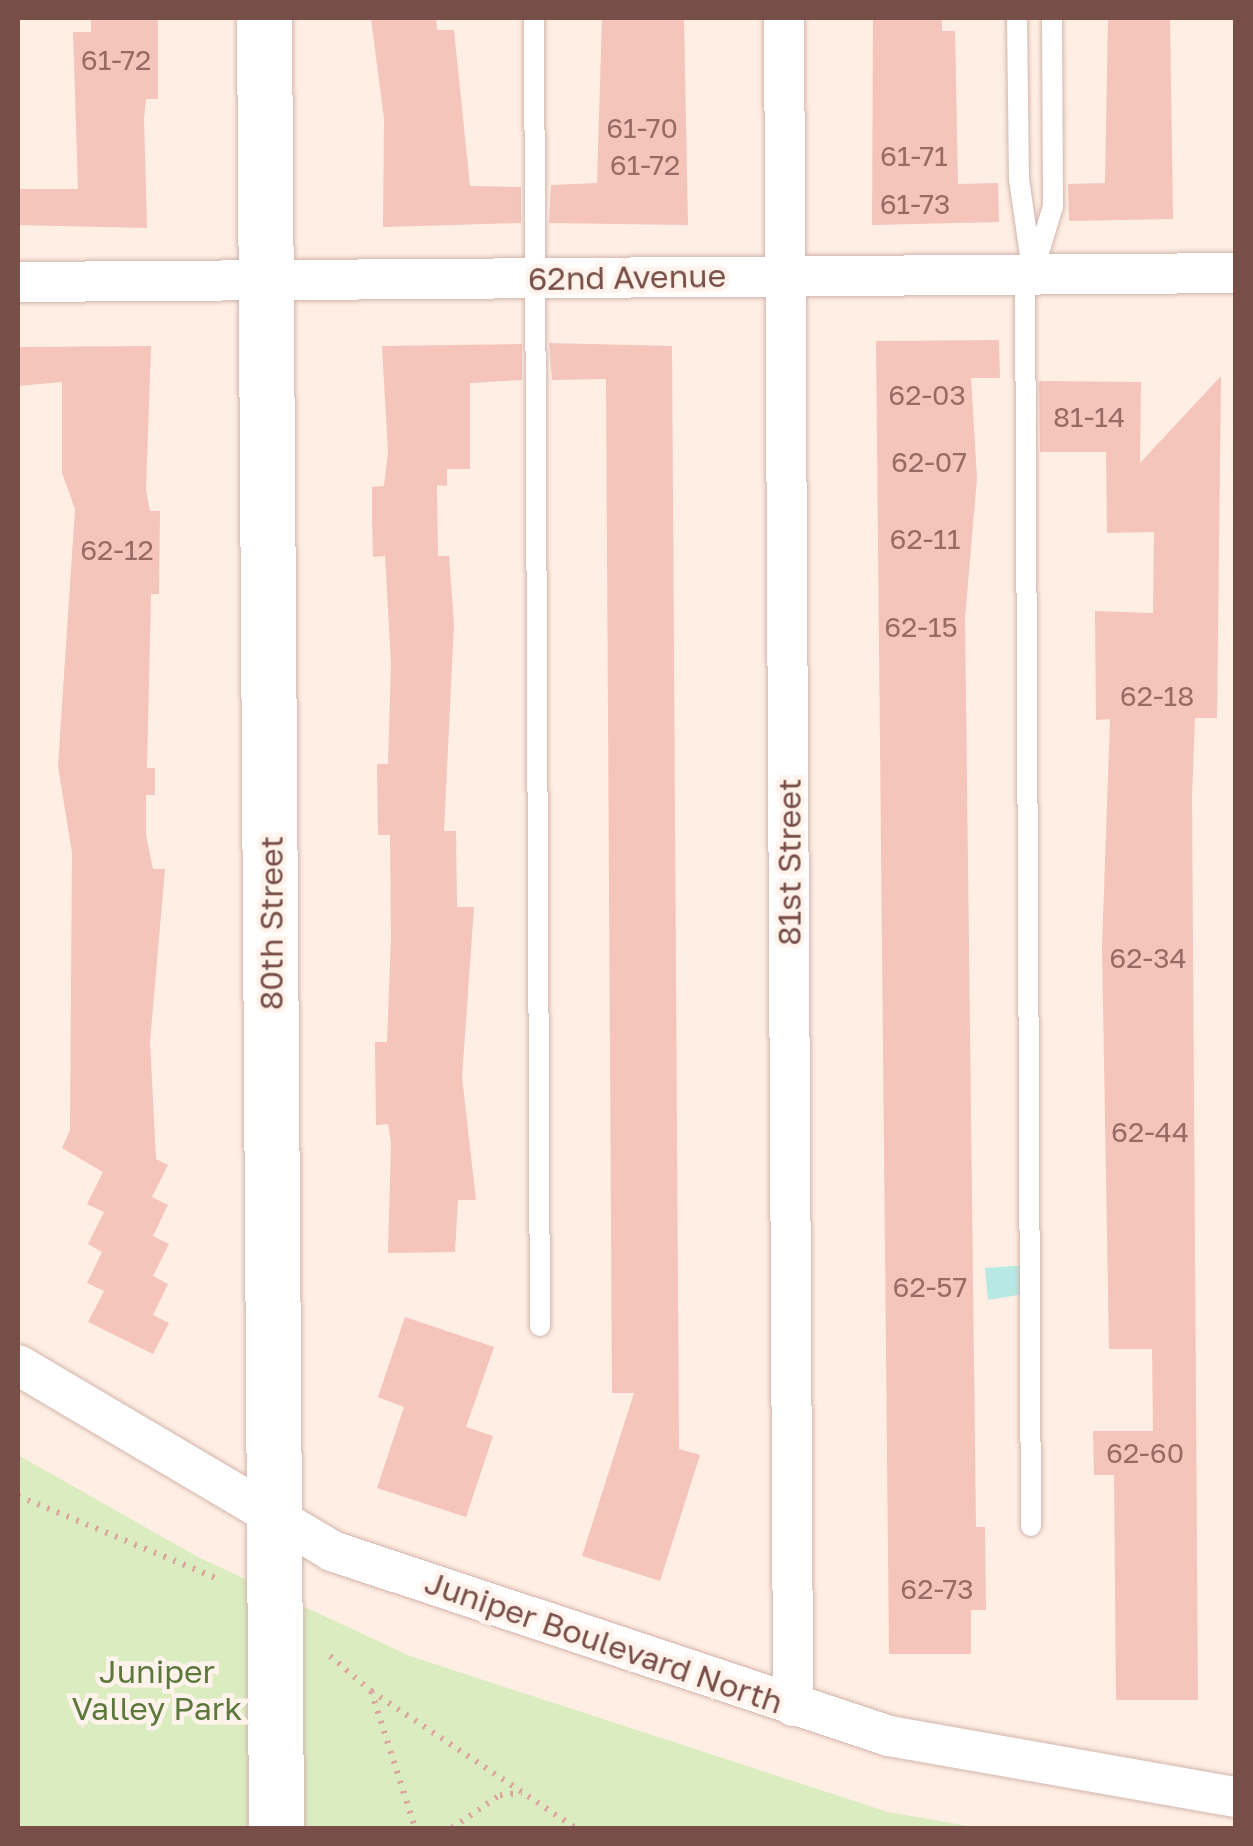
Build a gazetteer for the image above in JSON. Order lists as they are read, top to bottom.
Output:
{
  "streets": {
    "street": [
      "62nd Avenue",
      "81st Street",
      "80th Street",
      "Juniper Boulevard North"
    ]
  },
  "crossings": [
    ["62nd Avenue", "81st Street"],
    ["62nd Avenue", "80th Street"],
    ["81st Street", "Juniper Boulevard North"],
    ["80th Street", "Juniper Boulevard North"]
  ],
  "parks": ["Juniper Valley Park"],
  "house_numbers": [
    "61-72",
    "61-70",
    "61-71",
    "61-72",
    "61-73",
    "62-03",
    "81-14",
    "62-07",
    "62-11",
    "62-12",
    "62-15",
    "62-18",
    "62-34",
    "62-44",
    "62-57",
    "62-60",
    "62-73"
  ]
}
